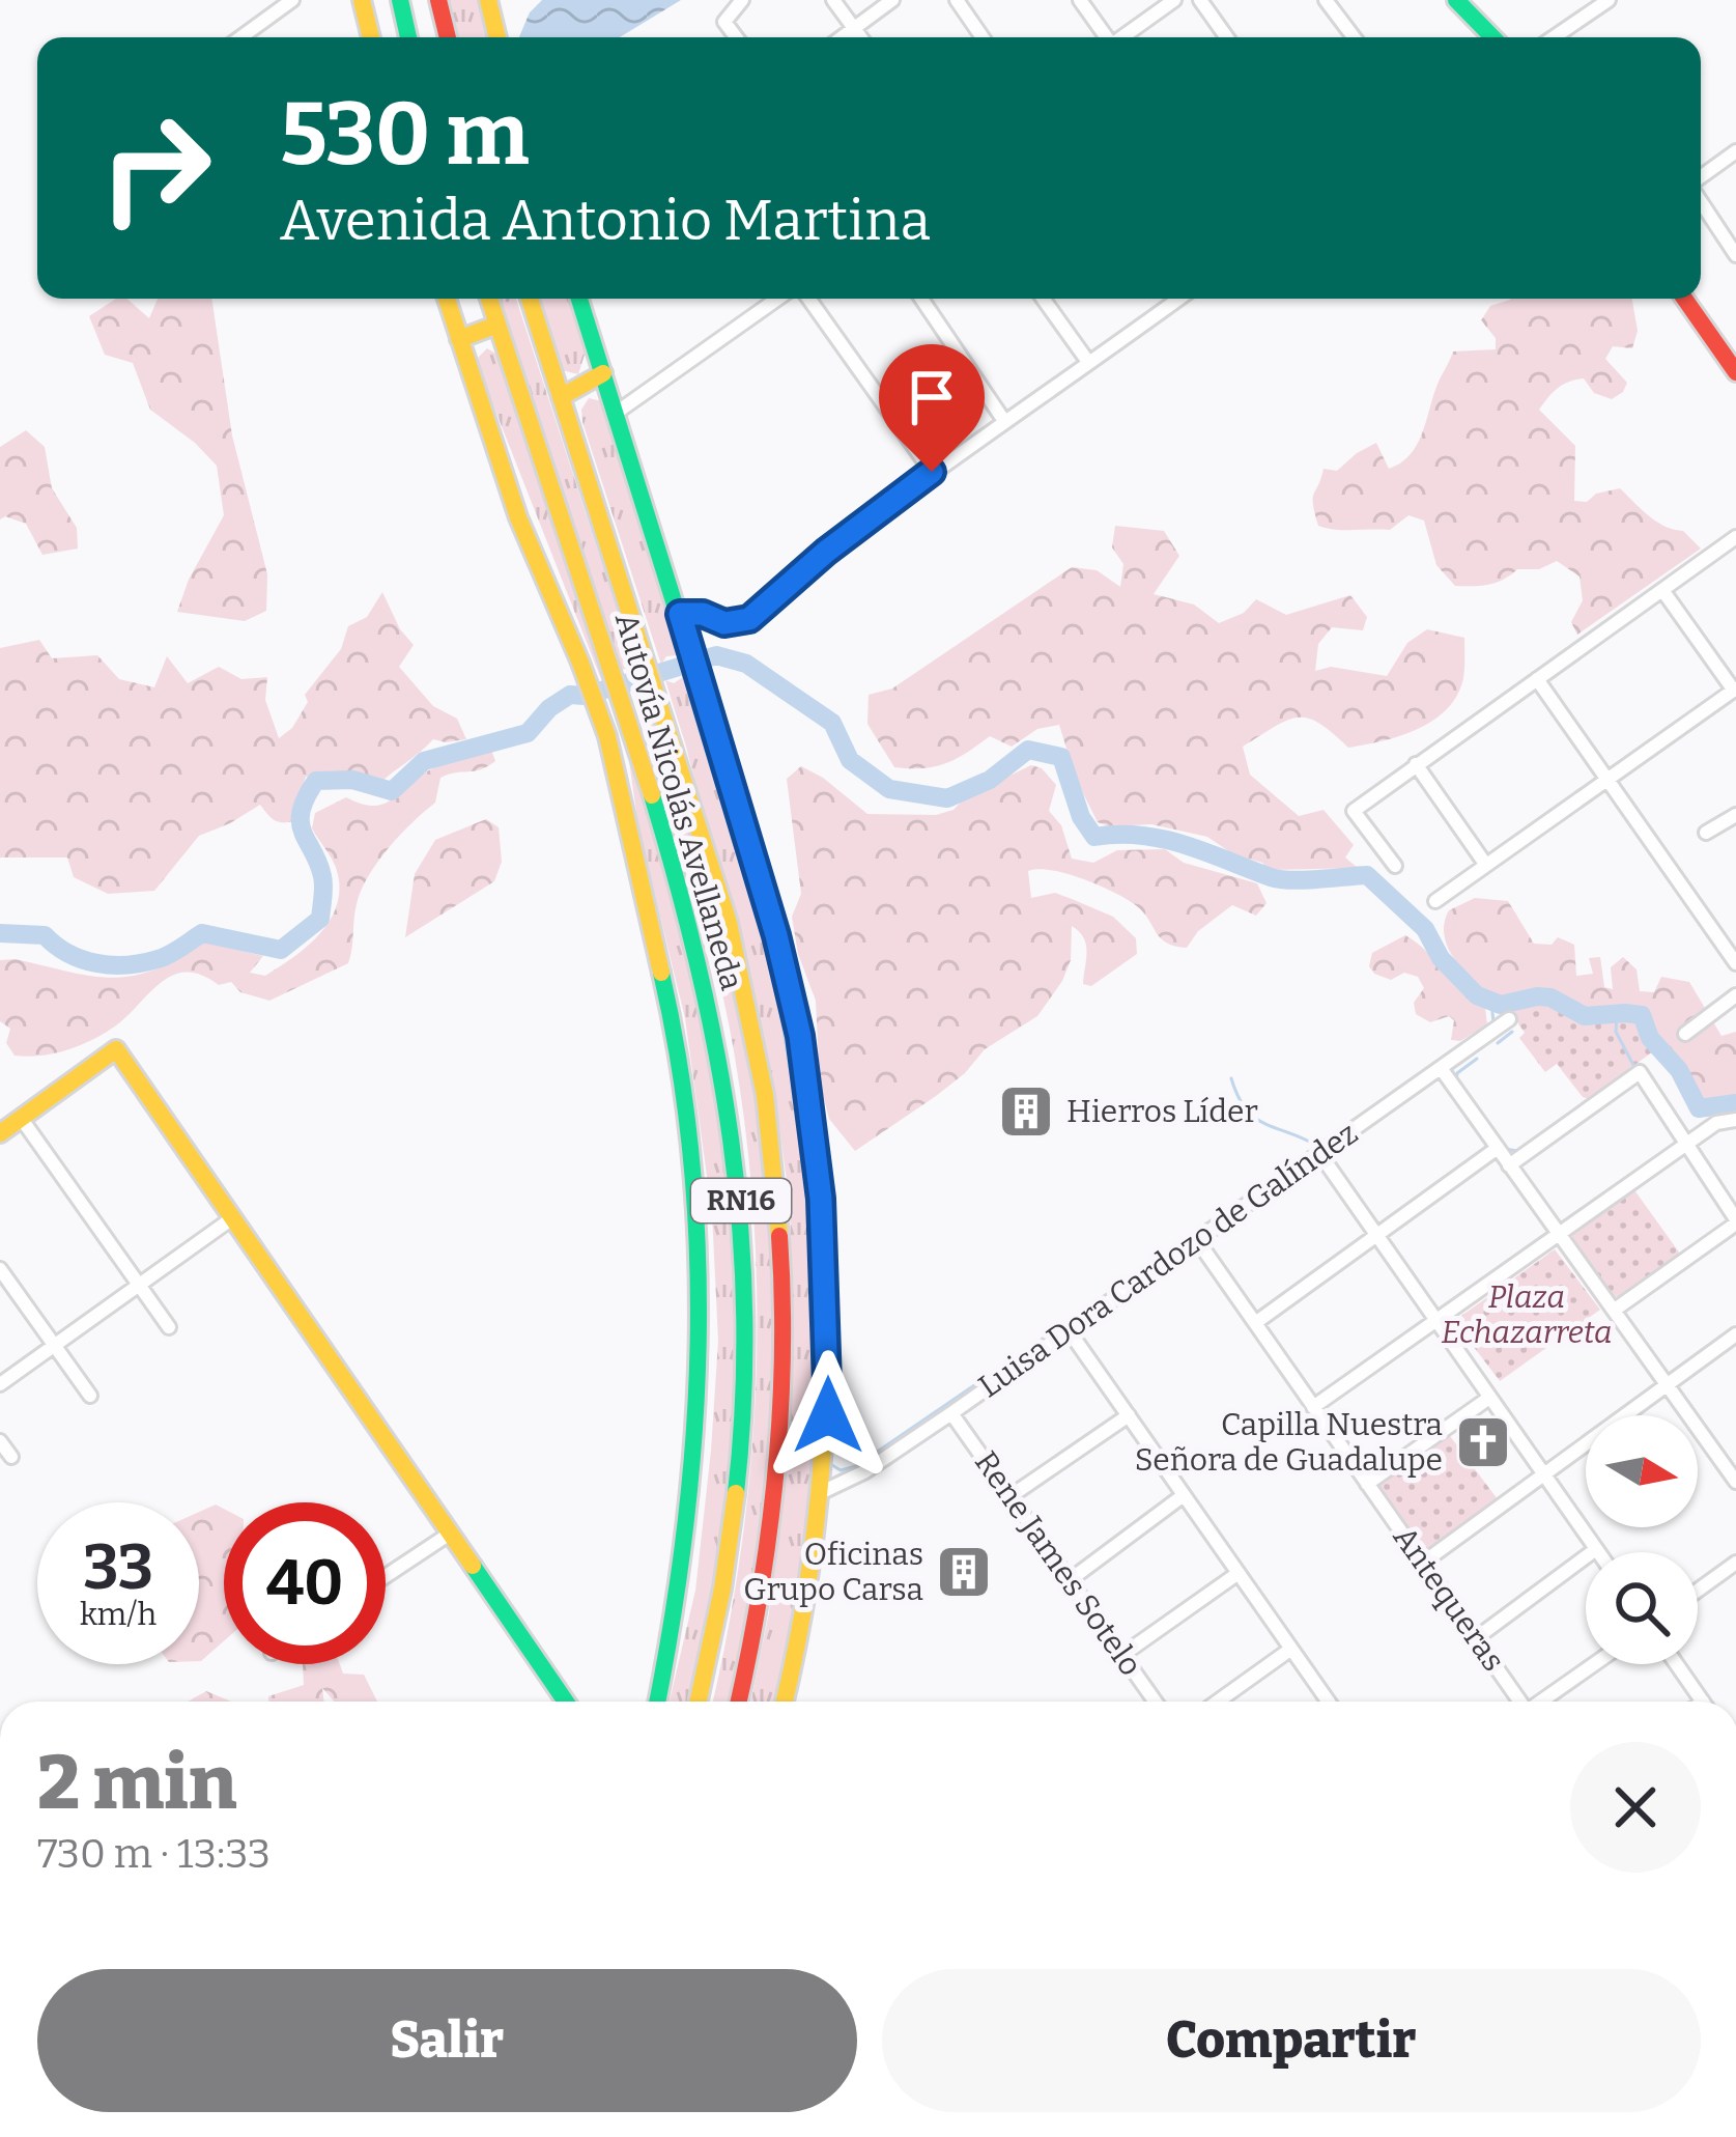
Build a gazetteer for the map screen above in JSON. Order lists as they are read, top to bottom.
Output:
{
  "streets": {
    "main road": ["Autovía Nicolás Avellaneda", "RN16"],
    "street": ["Luisa Dora Cardozo de Galíndez", "Rene James Sotelo", "Antequeras"]
  },
  "crossings": [
    ["Luisa Dora Cardozo de Galíndez", "Rene James Sotelo"],
    ["Luisa Dora Cardozo de Galíndez", "Antequeras"]
  ],
  "parks": ["Plaza Echazarreta"],
  "places": {
    "building": ["Hierros Líder", "Oficinas Grupo Carsa"],
    "church": ["Capilla Nuestra Señora de Guadalupe"]
  },
  "north": "right",
  "page": {
    "turn": ["530 m", "Avenida Antonio Martina"],
    "speed": "33 km/h",
    "limit": "40",
    "heading": ["2 min", "730 m · 13:33"],
    "buttons": ["Salir", "Compartir"]
  }
}
